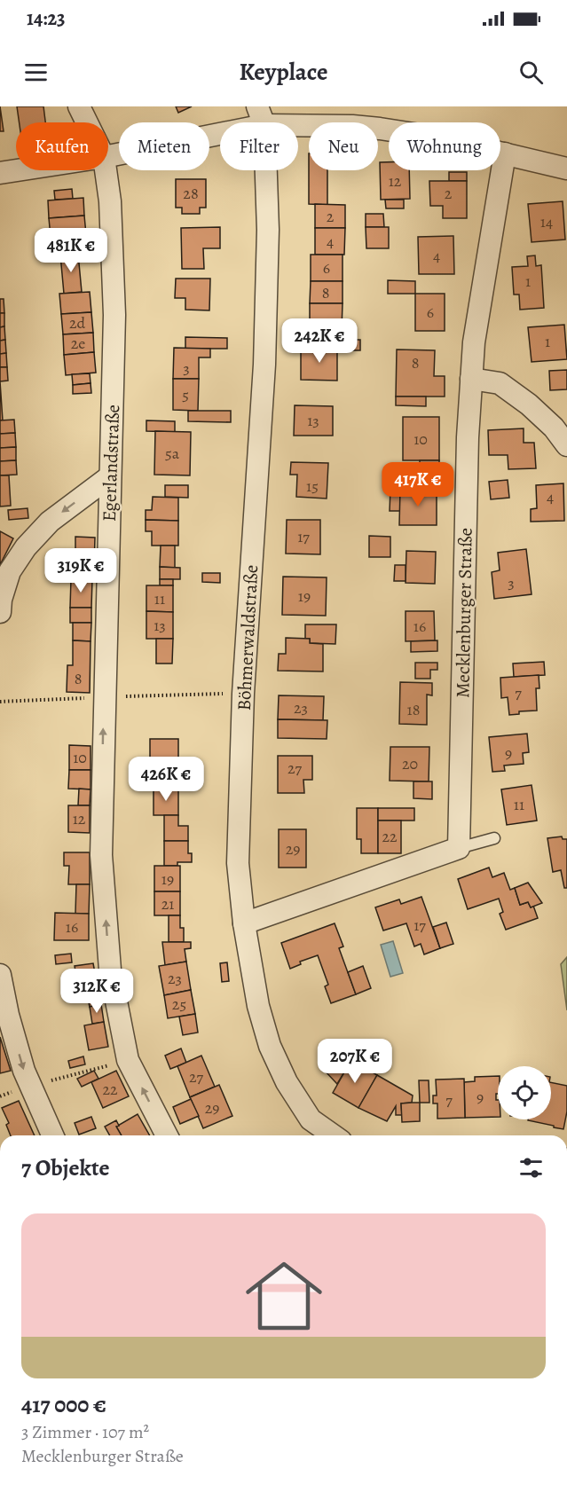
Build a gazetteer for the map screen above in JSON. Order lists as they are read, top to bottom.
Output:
{
  "streets": {
    "street": ["Egerlandstraße", "Mecklenburger Straße", "Böhmerwaldstraße"]
  },
  "one_way": ["Egerlandstraße"],
  "house_numbers": [
    "12",
    "28",
    "2",
    "2",
    "14",
    "4",
    "4",
    "6",
    "1",
    "8",
    "6",
    "2d",
    "1",
    "2e",
    "8",
    "3",
    "5",
    "13",
    "10",
    "5a",
    "15",
    "4",
    "17",
    "3",
    "19",
    "11",
    "13",
    "16",
    "8",
    "7",
    "23",
    "18",
    "9",
    "10",
    "20",
    "27",
    "11",
    "12",
    "22",
    "29",
    "19",
    "21",
    "17",
    "16",
    "23",
    "25",
    "27",
    "22",
    "9",
    "7",
    "29"
  ],
  "page": {
    "status": "14:23",
    "header": "Keyplace",
    "chip": [
      "Kaufen",
      "Mieten",
      "Filter",
      "Neu",
      "Wohnung"
    ],
    "price": [
      "481K €",
      "242K €",
      "417K €",
      "319K €",
      "426K €",
      "312K €",
      "207K €"
    ],
    "heading": "7 Objekte",
    "list": [
      {
        "name": "417 000 €",
        "note": "3 Zimmer · 107 m² · Mecklenburger Straße"
      }
    ]
  }
}
